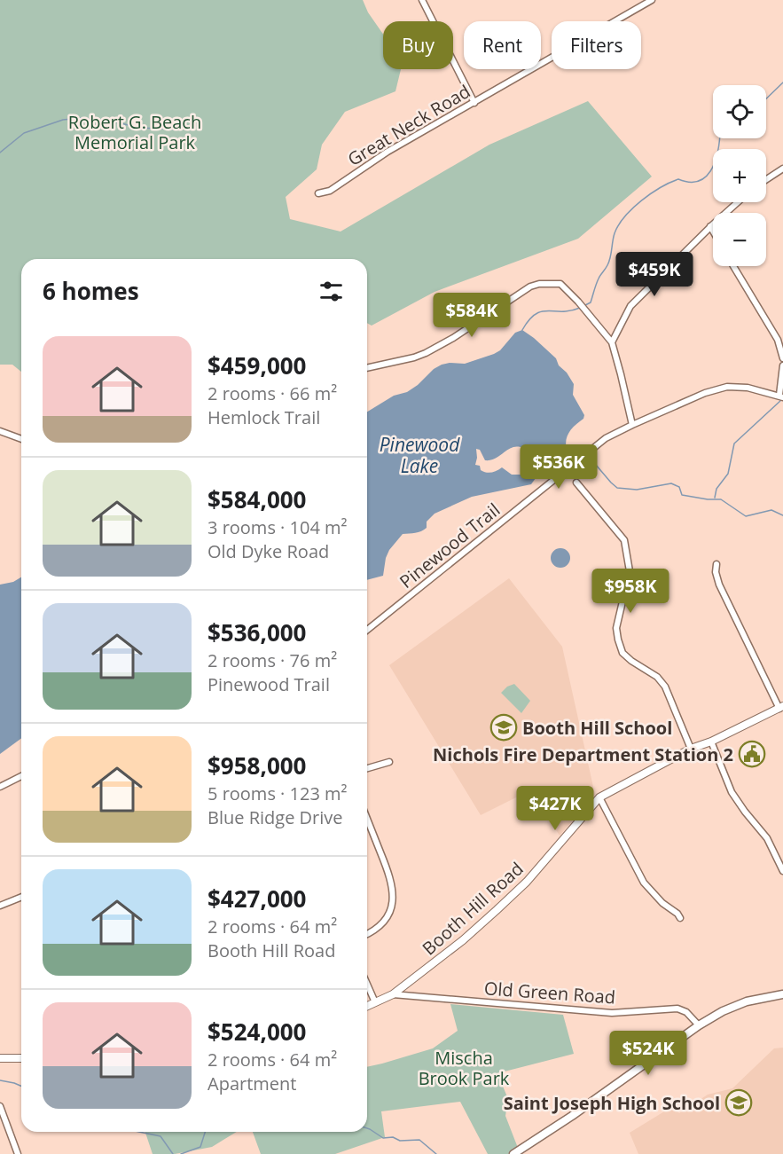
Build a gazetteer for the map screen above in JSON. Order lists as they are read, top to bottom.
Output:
{
  "streets": {
    "street": [
      "Great Neck Road",
      "Pinewood Trail",
      "Booth Hill Road",
      "Old Green Road"
    ]
  },
  "crossings": [
    ["Booth Hill Road", "Old Green Road"]
  ],
  "water": ["Pinewood Lake"],
  "parks": ["Robert G. Beach Memorial Park", "Mischa Brook Park"],
  "places": {
    "school or university": ["Booth Hill School", "Saint Joseph High School"],
    "public building": ["Nichols Fire Department Station 2"]
  },
  "page": {
    "chip": ["Buy", "Rent", "Filters"],
    "map_buttons": ["+", "−"],
    "price": [
      "$459K",
      "$584K",
      "$536K",
      "$958K",
      "$427K",
      "$524K"
    ],
    "heading": "6 homes",
    "list": [
      {
        "name": "$459,000",
        "note": "2 rooms · 66 m² · Hemlock Trail"
      },
      {
        "name": "$584,000",
        "note": "3 rooms · 104 m² · Old Dyke Road"
      },
      {
        "name": "$536,000",
        "note": "2 rooms · 76 m² · Pinewood Trail"
      },
      {
        "name": "$958,000",
        "note": "5 rooms · 123 m² · Blue Ridge Drive"
      },
      {
        "name": "$427,000",
        "note": "2 rooms · 64 m² · Booth Hill Road"
      },
      {
        "name": "$524,000",
        "note": "2 rooms · 64 m² · Apartment"
      }
    ]
  }
}
